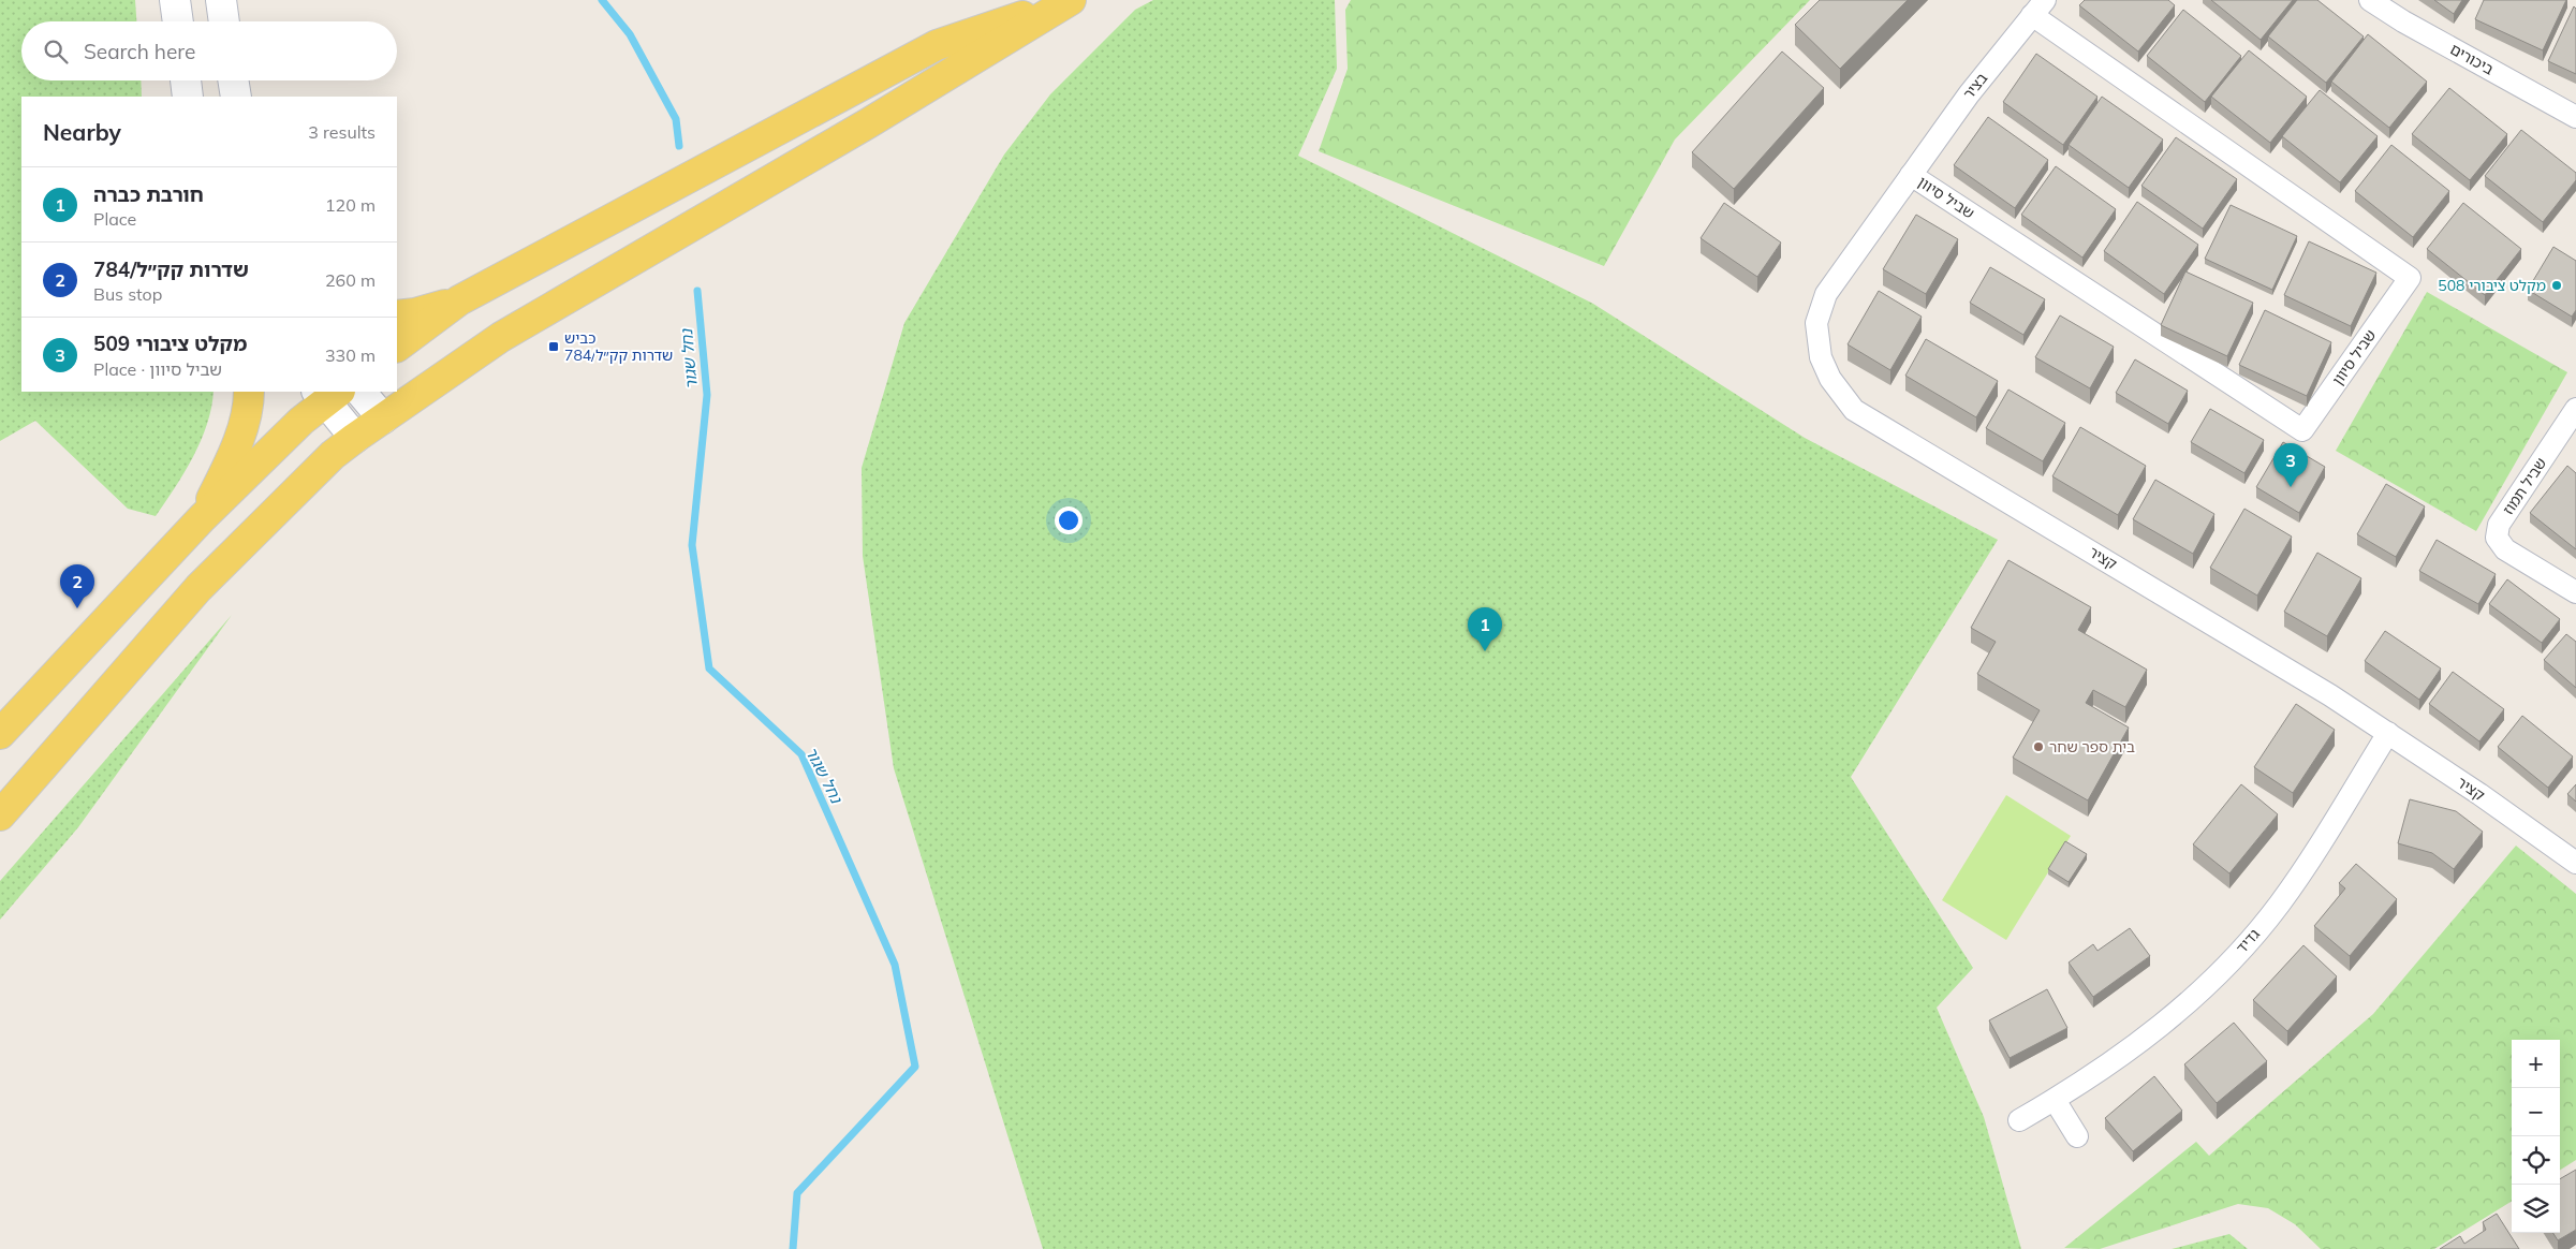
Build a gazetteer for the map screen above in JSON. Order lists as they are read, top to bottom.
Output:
{
  "streets": {
    "street": [
      "ביכורים",
      "בציר",
      "שביל סיוון",
      "שביל תמוז",
      "קציר",
      "גדיד"
    ]
  },
  "crossings": [
    ["בציר", "שביל סיוון"],
    ["בציר", "קציר"],
    ["שביל סיוון", "קציר"],
    ["קציר", "גדיד"]
  ],
  "water": ["נחל שגור"],
  "places": {
    "other": ["מקלט ציבורי 508", "בית ספר שחר"],
    "transit": ["כביש 784/שדרות קק״ל"]
  },
  "page": {
    "search": "Search here",
    "heading": ["Nearby", "3 results"],
    "list": [
      {
        "mark": "1",
        "name": "חורבת כברה",
        "note": "Place",
        "value": "120 m"
      },
      {
        "mark": "2",
        "name": "784/שדרות קק״ל",
        "note": "Bus stop",
        "value": "260 m"
      },
      {
        "mark": "3",
        "name": "מקלט ציבורי 509",
        "note": "Place · שביל סיוון",
        "value": "330 m"
      }
    ],
    "pins": ["3", "2", "1"],
    "map_buttons": ["+", "−"]
  }
}
